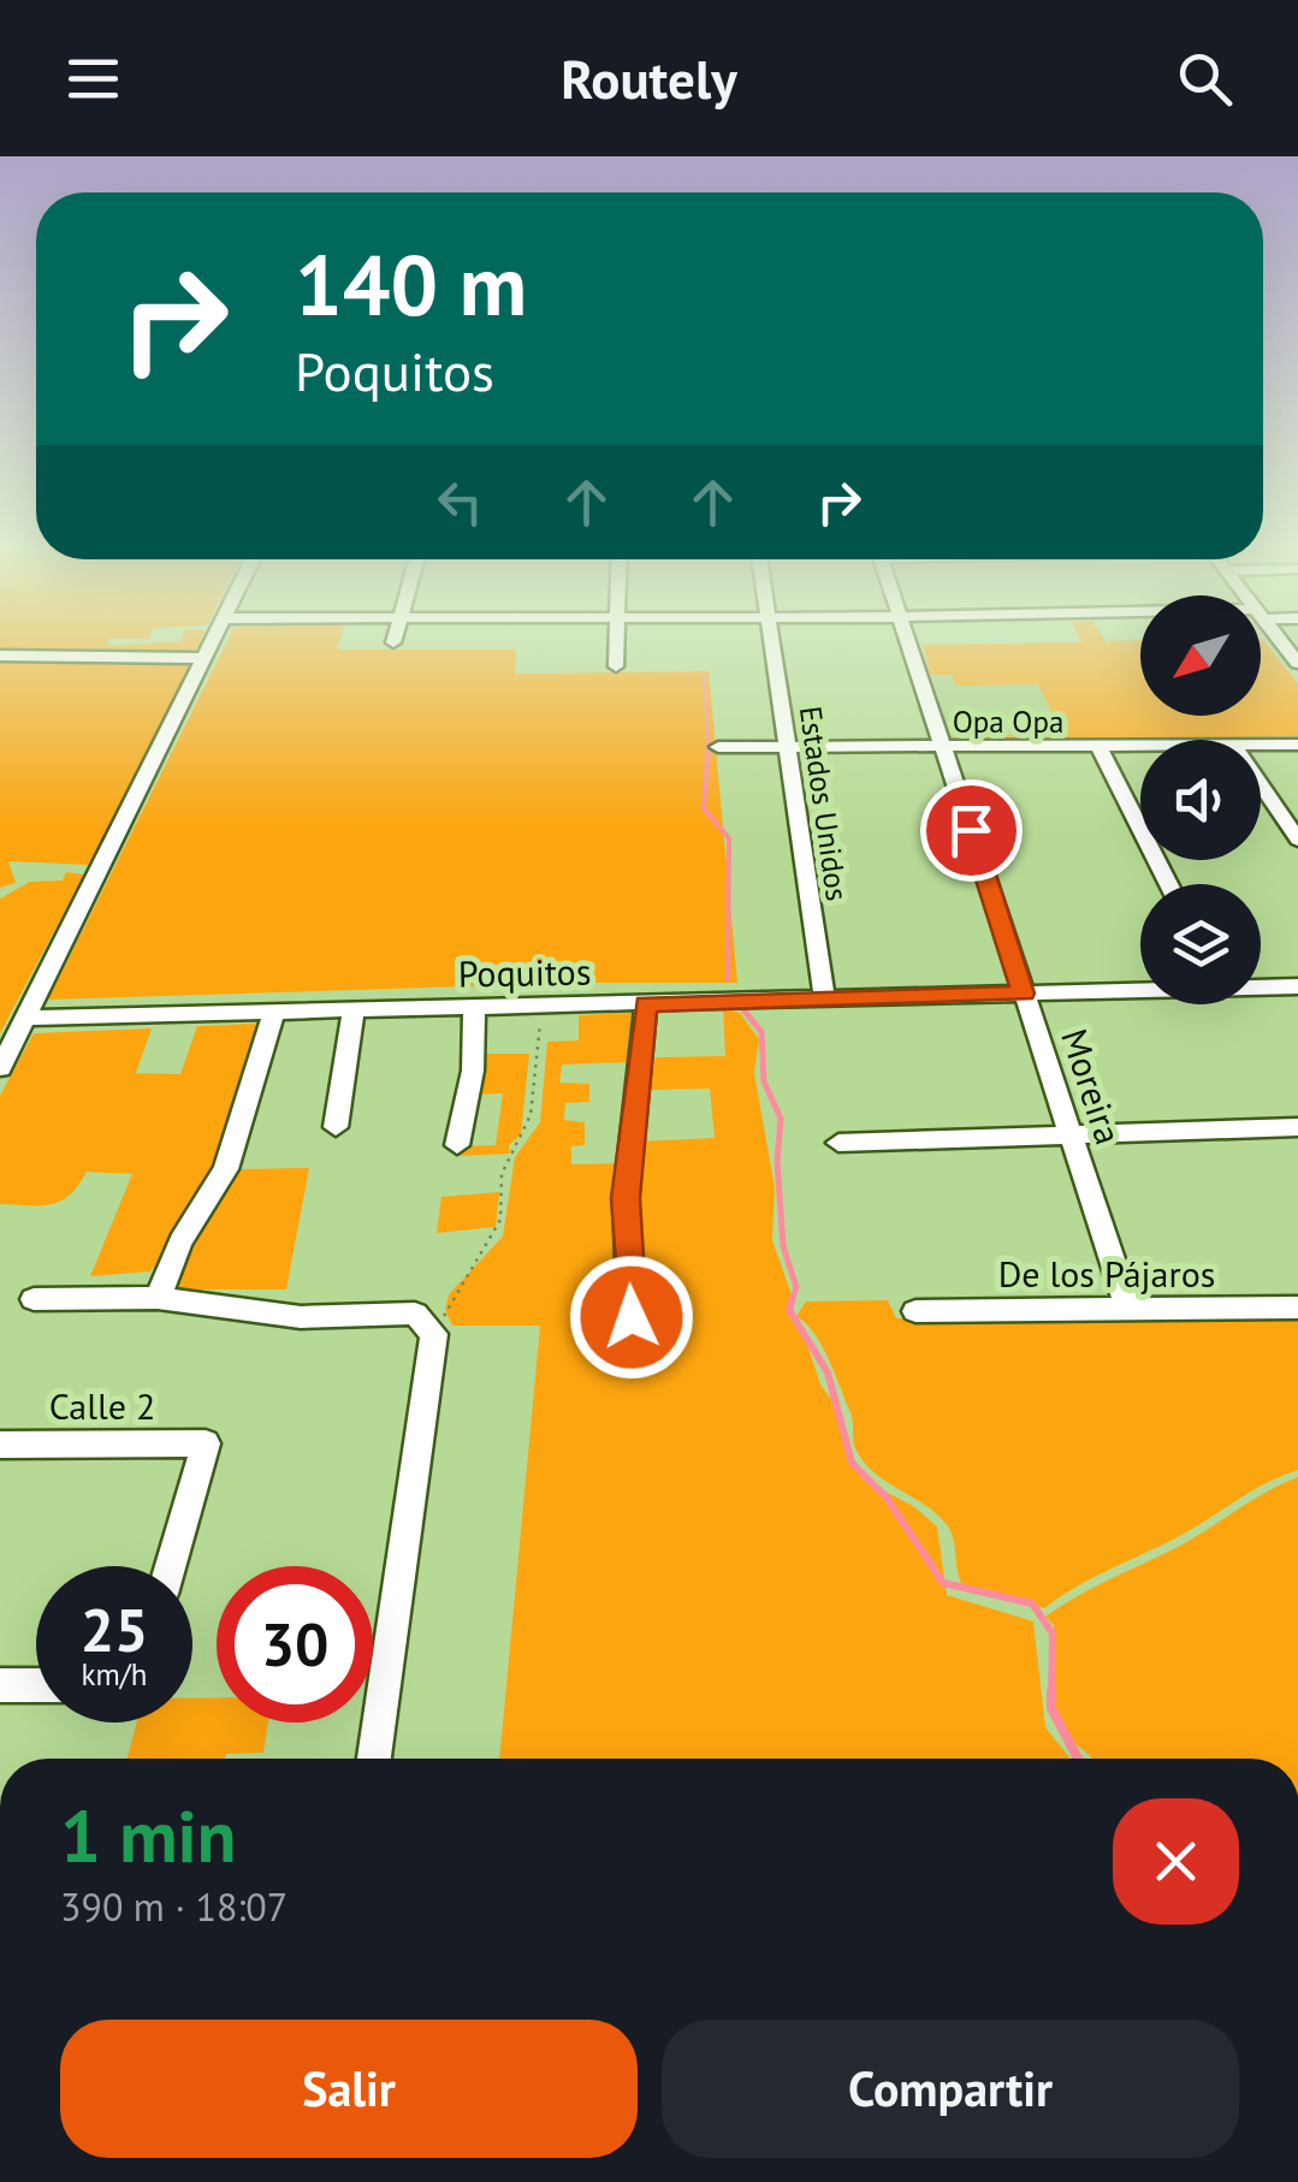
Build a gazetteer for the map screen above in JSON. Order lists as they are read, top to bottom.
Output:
{
  "streets": {
    "street": [
      "Opa Opa",
      "Estados Unidos",
      "Poquitos",
      "Moreira",
      "De los Pájaros",
      "Calle 2"
    ]
  },
  "crossings": [
    ["Opa Opa", "Estados Unidos"],
    ["Opa Opa", "Moreira"],
    ["Estados Unidos", "Poquitos"],
    ["Poquitos", "Moreira"],
    ["Moreira", "De los Pájaros"]
  ],
  "north": "bottom left",
  "page": {
    "header": "Routely",
    "turn": ["140 m", "Poquitos"],
    "speed": "25 km/h",
    "limit": "30",
    "heading": ["1 min", "390 m · 18:07"],
    "buttons": ["Salir", "Compartir"]
  }
}
